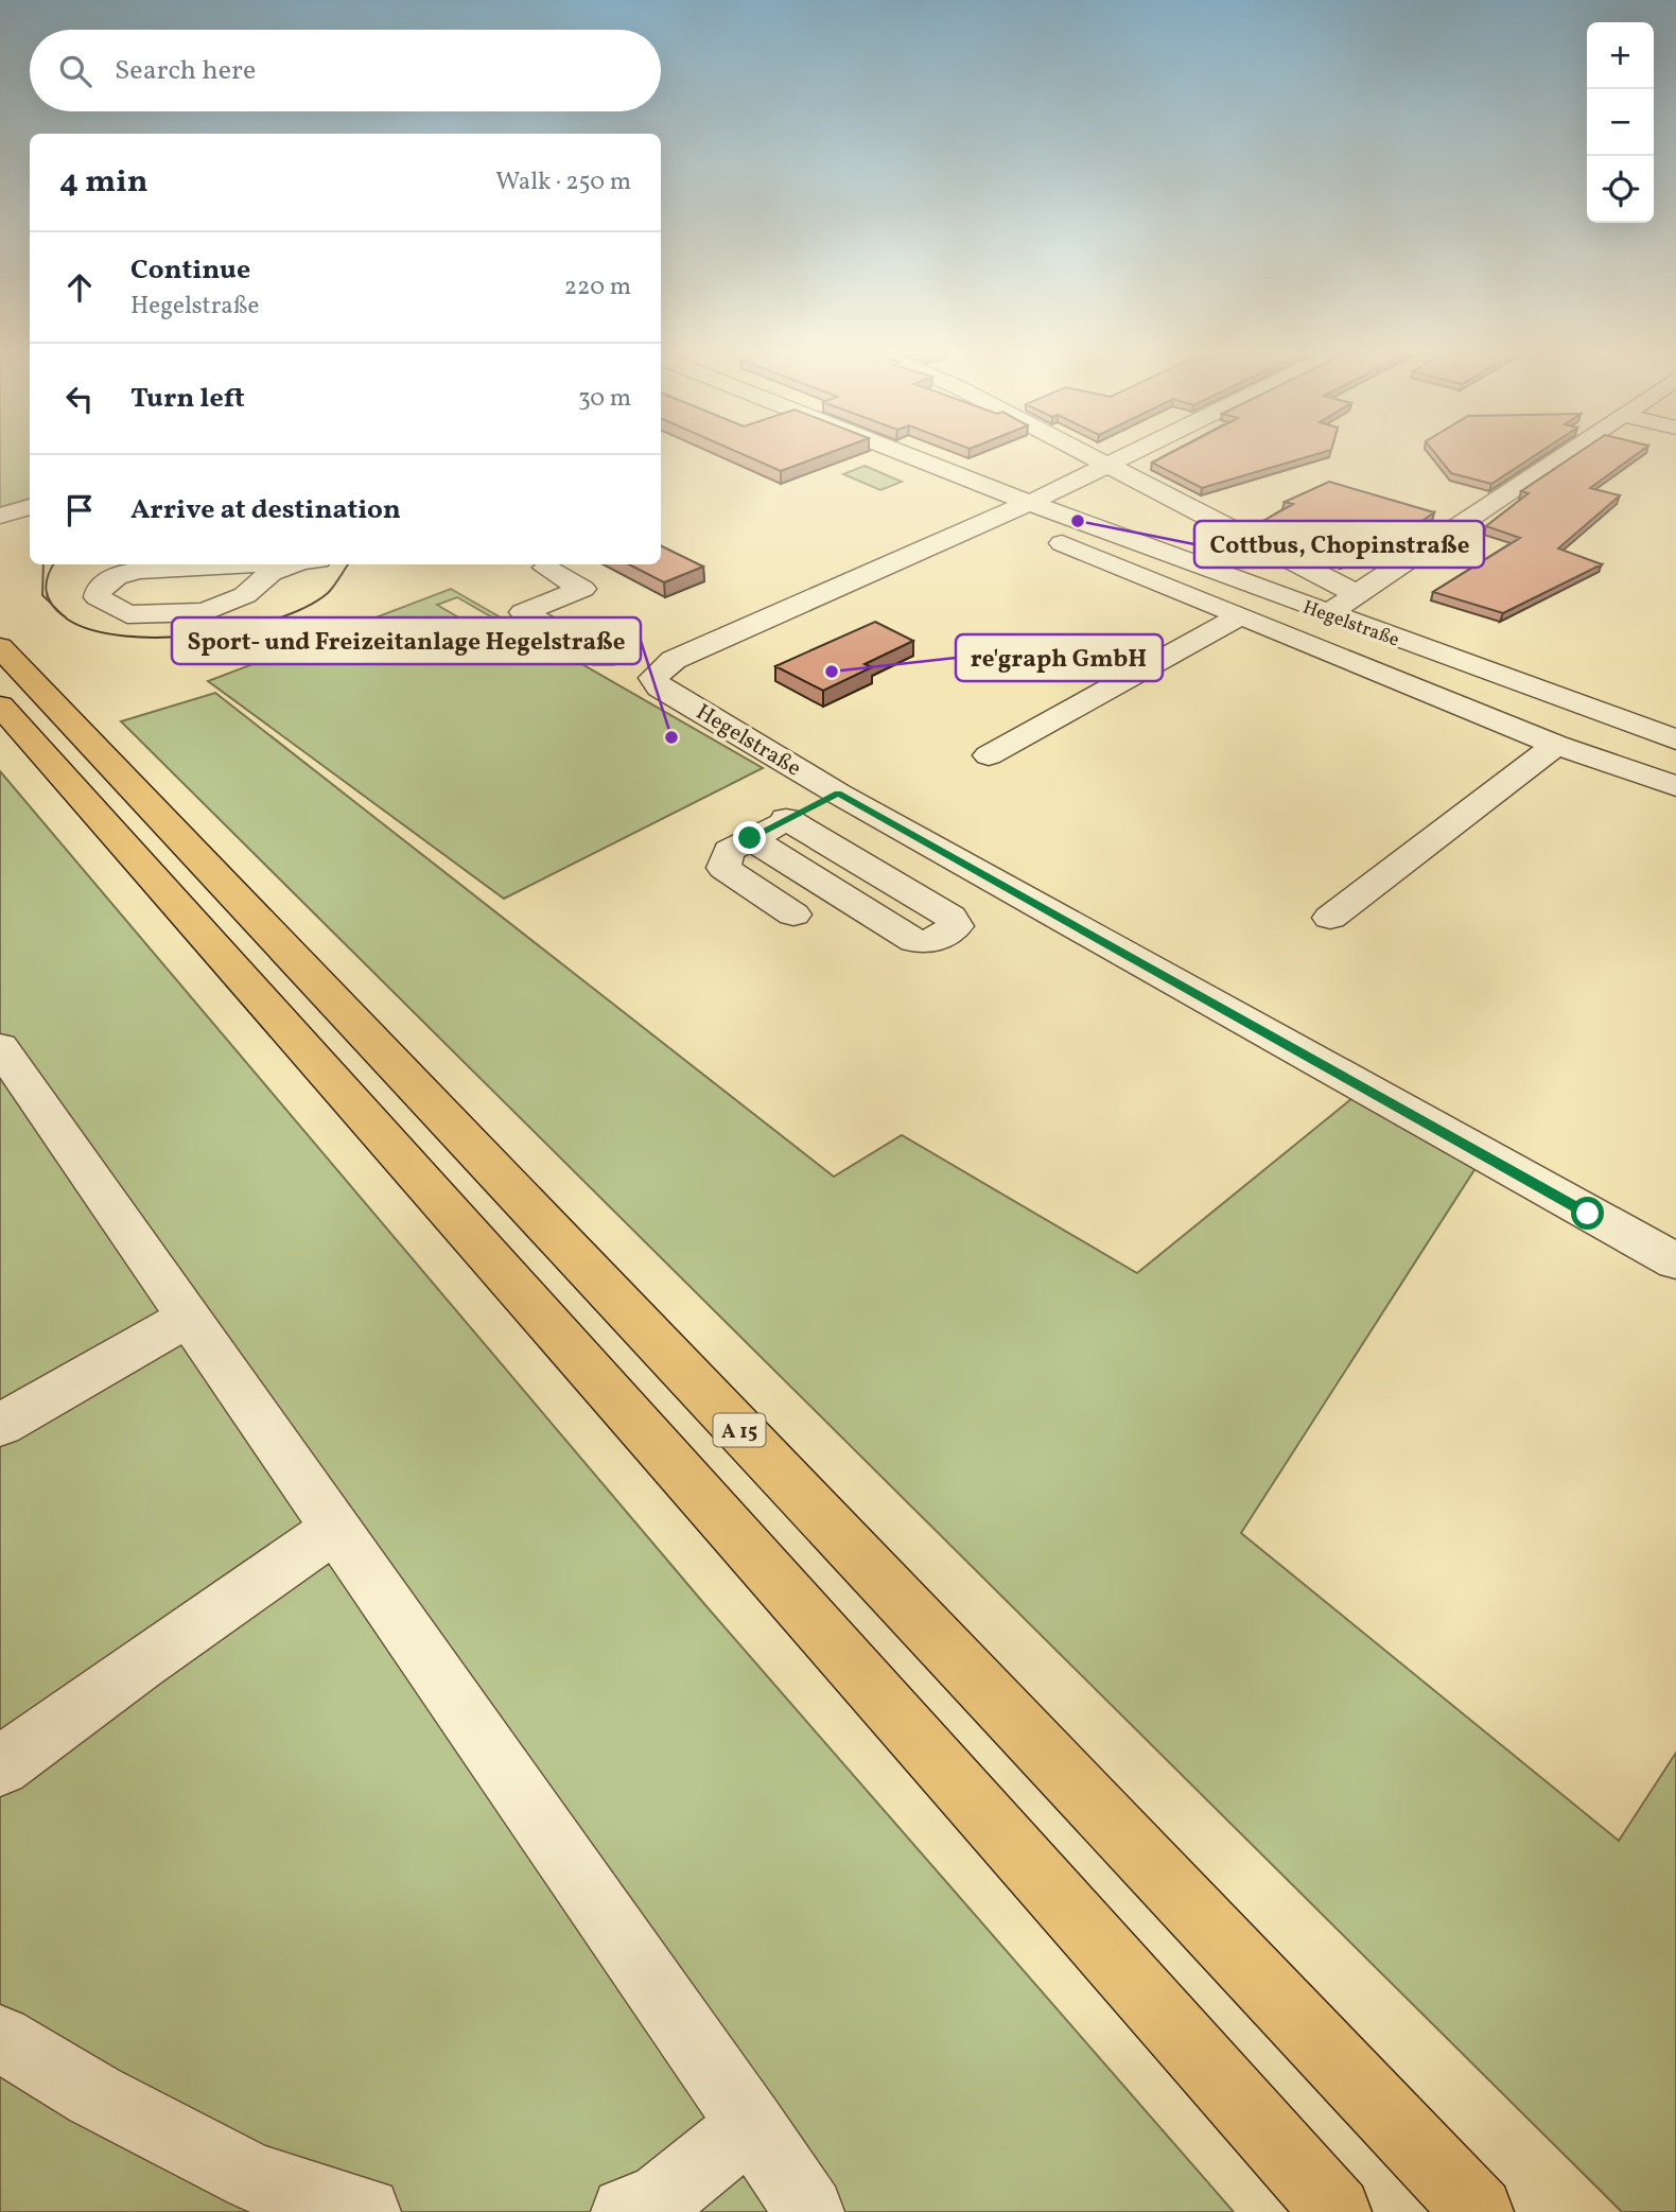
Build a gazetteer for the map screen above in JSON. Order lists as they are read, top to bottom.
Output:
{
  "streets": {
    "highway": ["A 15"],
    "street": ["Hegelstraße"]
  },
  "places": ["Cottbus, Chopinstraße", "re'graph GmbH", "Sport- und Freizeitanlage Hegelstraße"],
  "page": {
    "map_buttons": ["+", "−"],
    "search": "Search here",
    "heading": ["4 min", "Walk · 250 m"],
    "list": [
      ["Continue", "Hegelstraße", "220 m"],
      ["Turn left", "30 m"],
      "Arrive at destination"
    ]
  }
}
